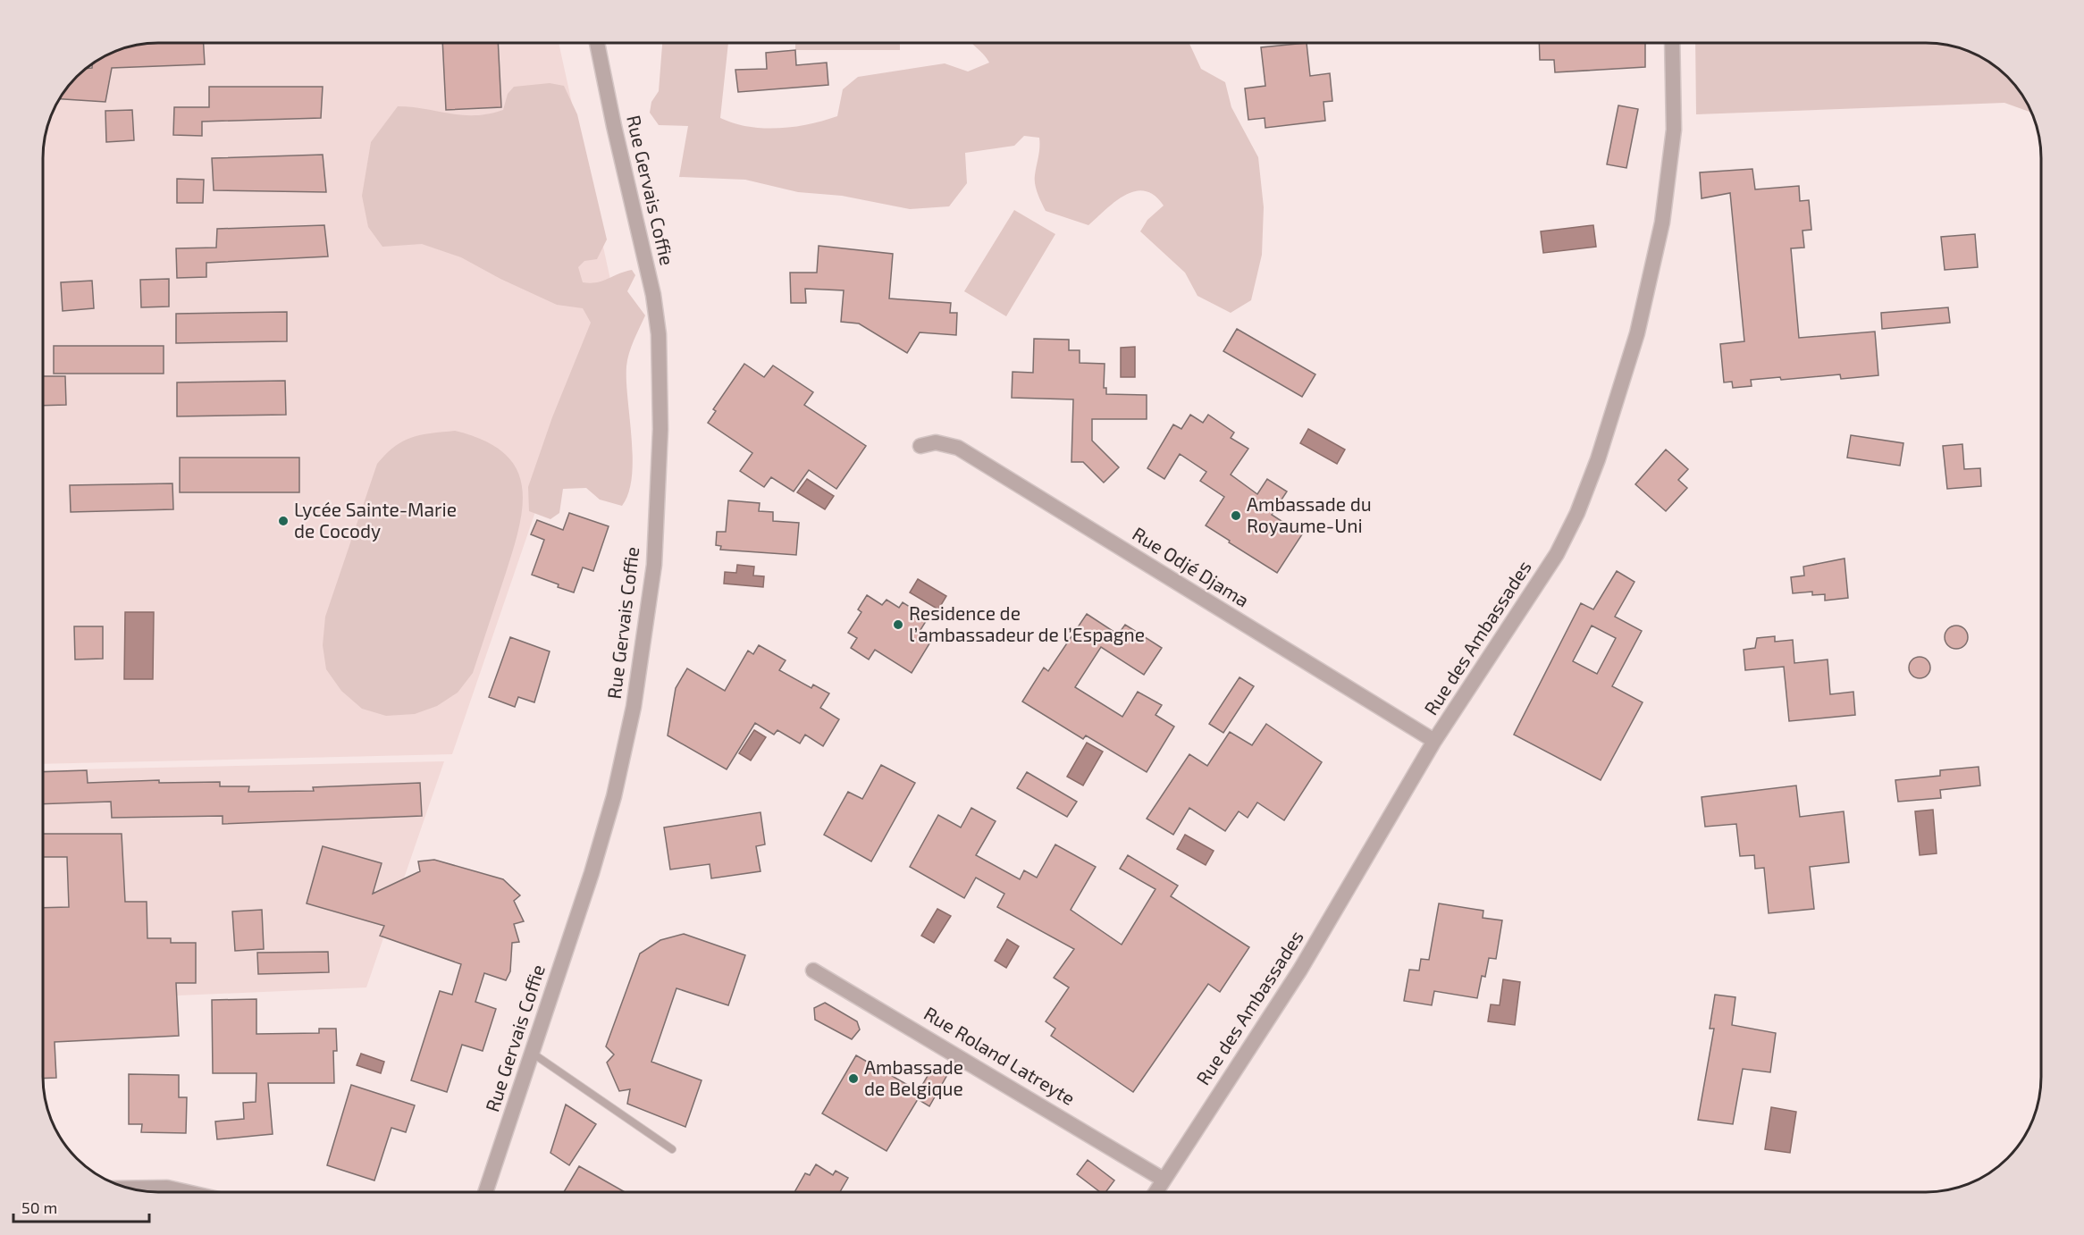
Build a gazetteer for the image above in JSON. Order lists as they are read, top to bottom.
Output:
{
  "streets": {
    "street": [
      "Rue Gervais Coffie",
      "Rue Odjé Djama",
      "Rue des Ambassades",
      "Rue Roland Latreyte"
    ]
  },
  "crossings": [
    ["Rue Odjé Djama", "Rue des Ambassades"],
    ["Rue des Ambassades", "Rue Roland Latreyte"]
  ],
  "places": [
    "Ambassade du Royaume-Uni",
    "Lycée Sainte-Marie de Cocody",
    "Residence de l’ambassadeur de l’Espagne",
    "Ambassade de Belgique"
  ],
  "scale_bar": "50 m"
}
